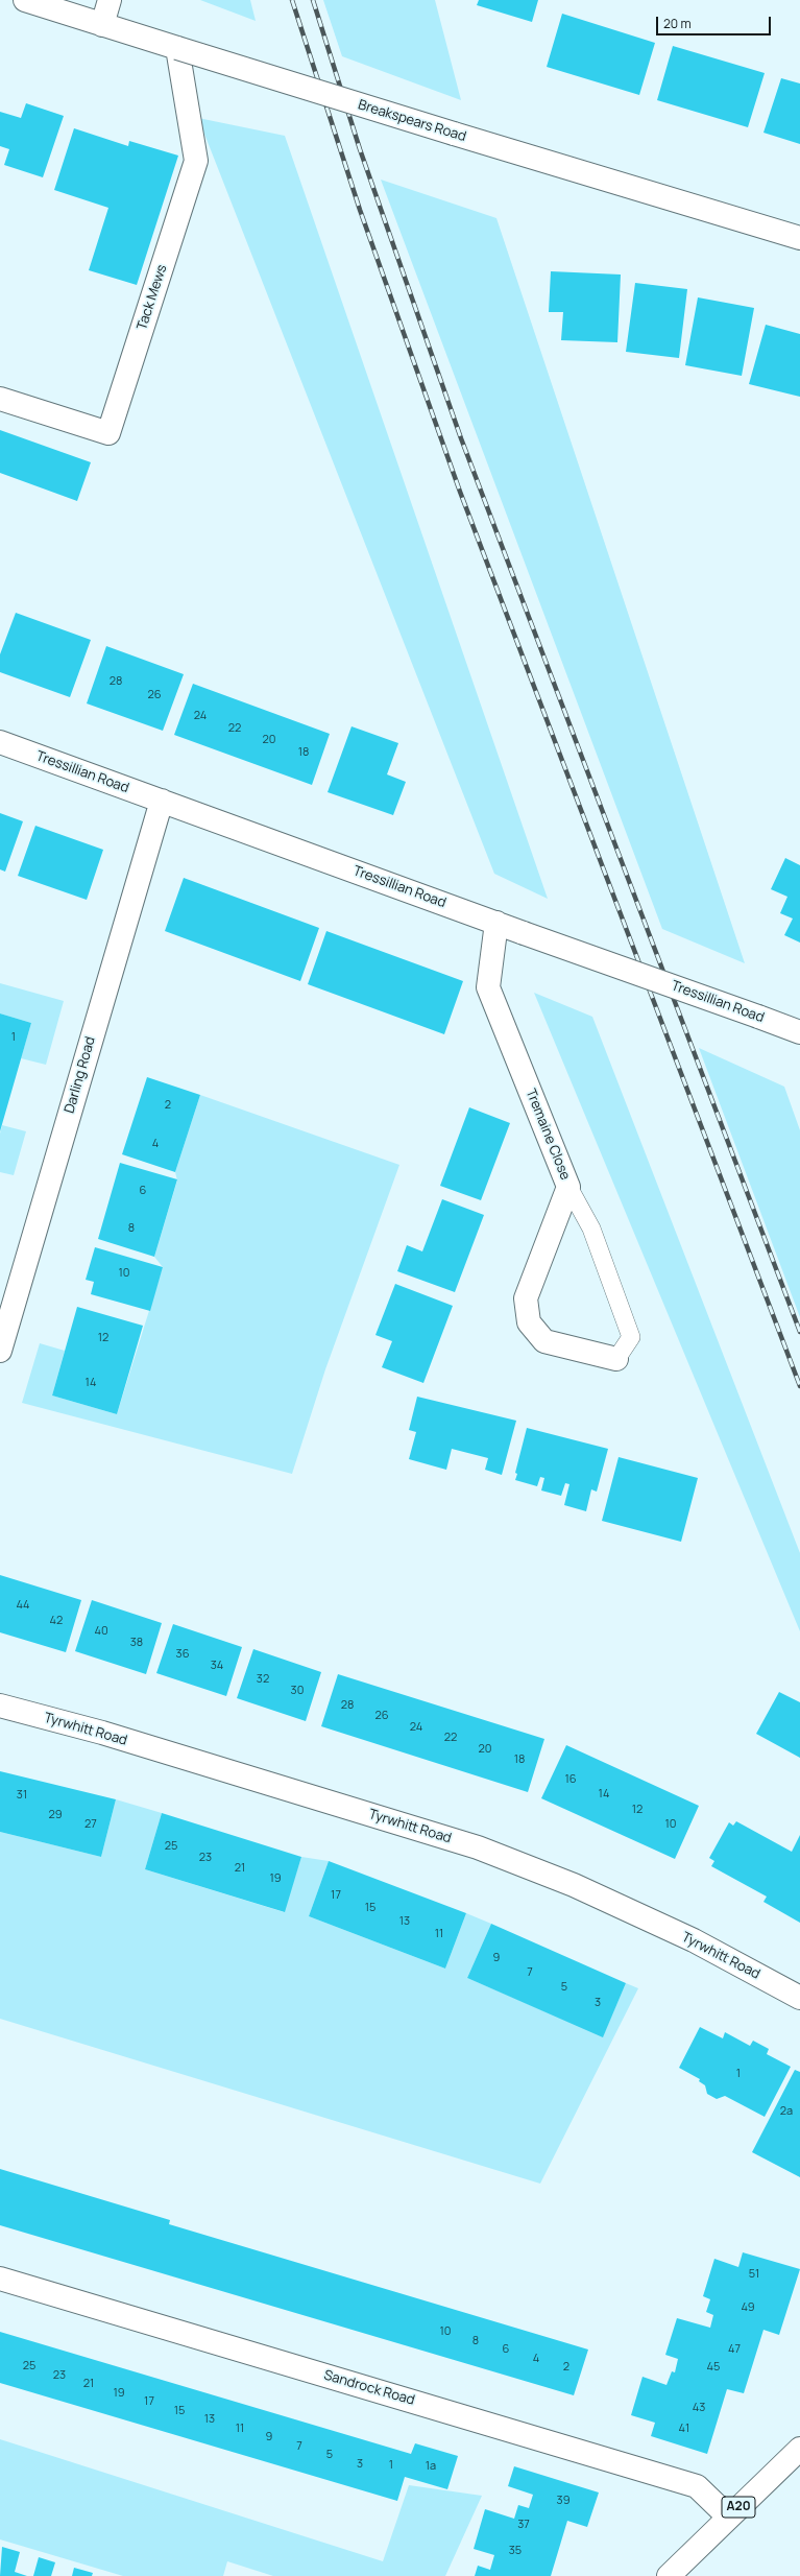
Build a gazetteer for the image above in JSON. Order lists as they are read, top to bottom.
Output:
{
  "streets": {
    "main road": [
      "Breakspears Road",
      "Tack Mews",
      "Tressillian Road",
      "Darling Road",
      "Tremaine Close",
      "Tyrwhitt Road",
      "Sandrock Road",
      "A20"
    ]
  },
  "crossings": [
    ["Breakspears Road", "Tack Mews"],
    ["Tressillian Road", "Darling Road"],
    ["Tressillian Road", "Tremaine Close"],
    ["Sandrock Road", "A20"]
  ],
  "house_numbers": [
    "28",
    "26",
    "24",
    "22",
    "20",
    "18",
    "1",
    "2",
    "4",
    "6",
    "8",
    "10",
    "12",
    "14",
    "44",
    "42",
    "40",
    "38",
    "36",
    "34",
    "32",
    "30",
    "28",
    "26",
    "24",
    "22",
    "20",
    "18",
    "16",
    "14",
    "31",
    "12",
    "29",
    "27",
    "10",
    "25",
    "23",
    "21",
    "19",
    "17",
    "15",
    "13",
    "11",
    "9",
    "7",
    "5",
    "3",
    "1",
    "2a",
    "51",
    "49",
    "10",
    "8",
    "6",
    "47",
    "4",
    "25",
    "2",
    "45",
    "23",
    "21",
    "19",
    "17",
    "43",
    "15",
    "13",
    "11",
    "41",
    "9",
    "7",
    "5",
    "3",
    "1",
    "1a",
    "39",
    "37",
    "35"
  ],
  "scale_bar": "20 m"
}
